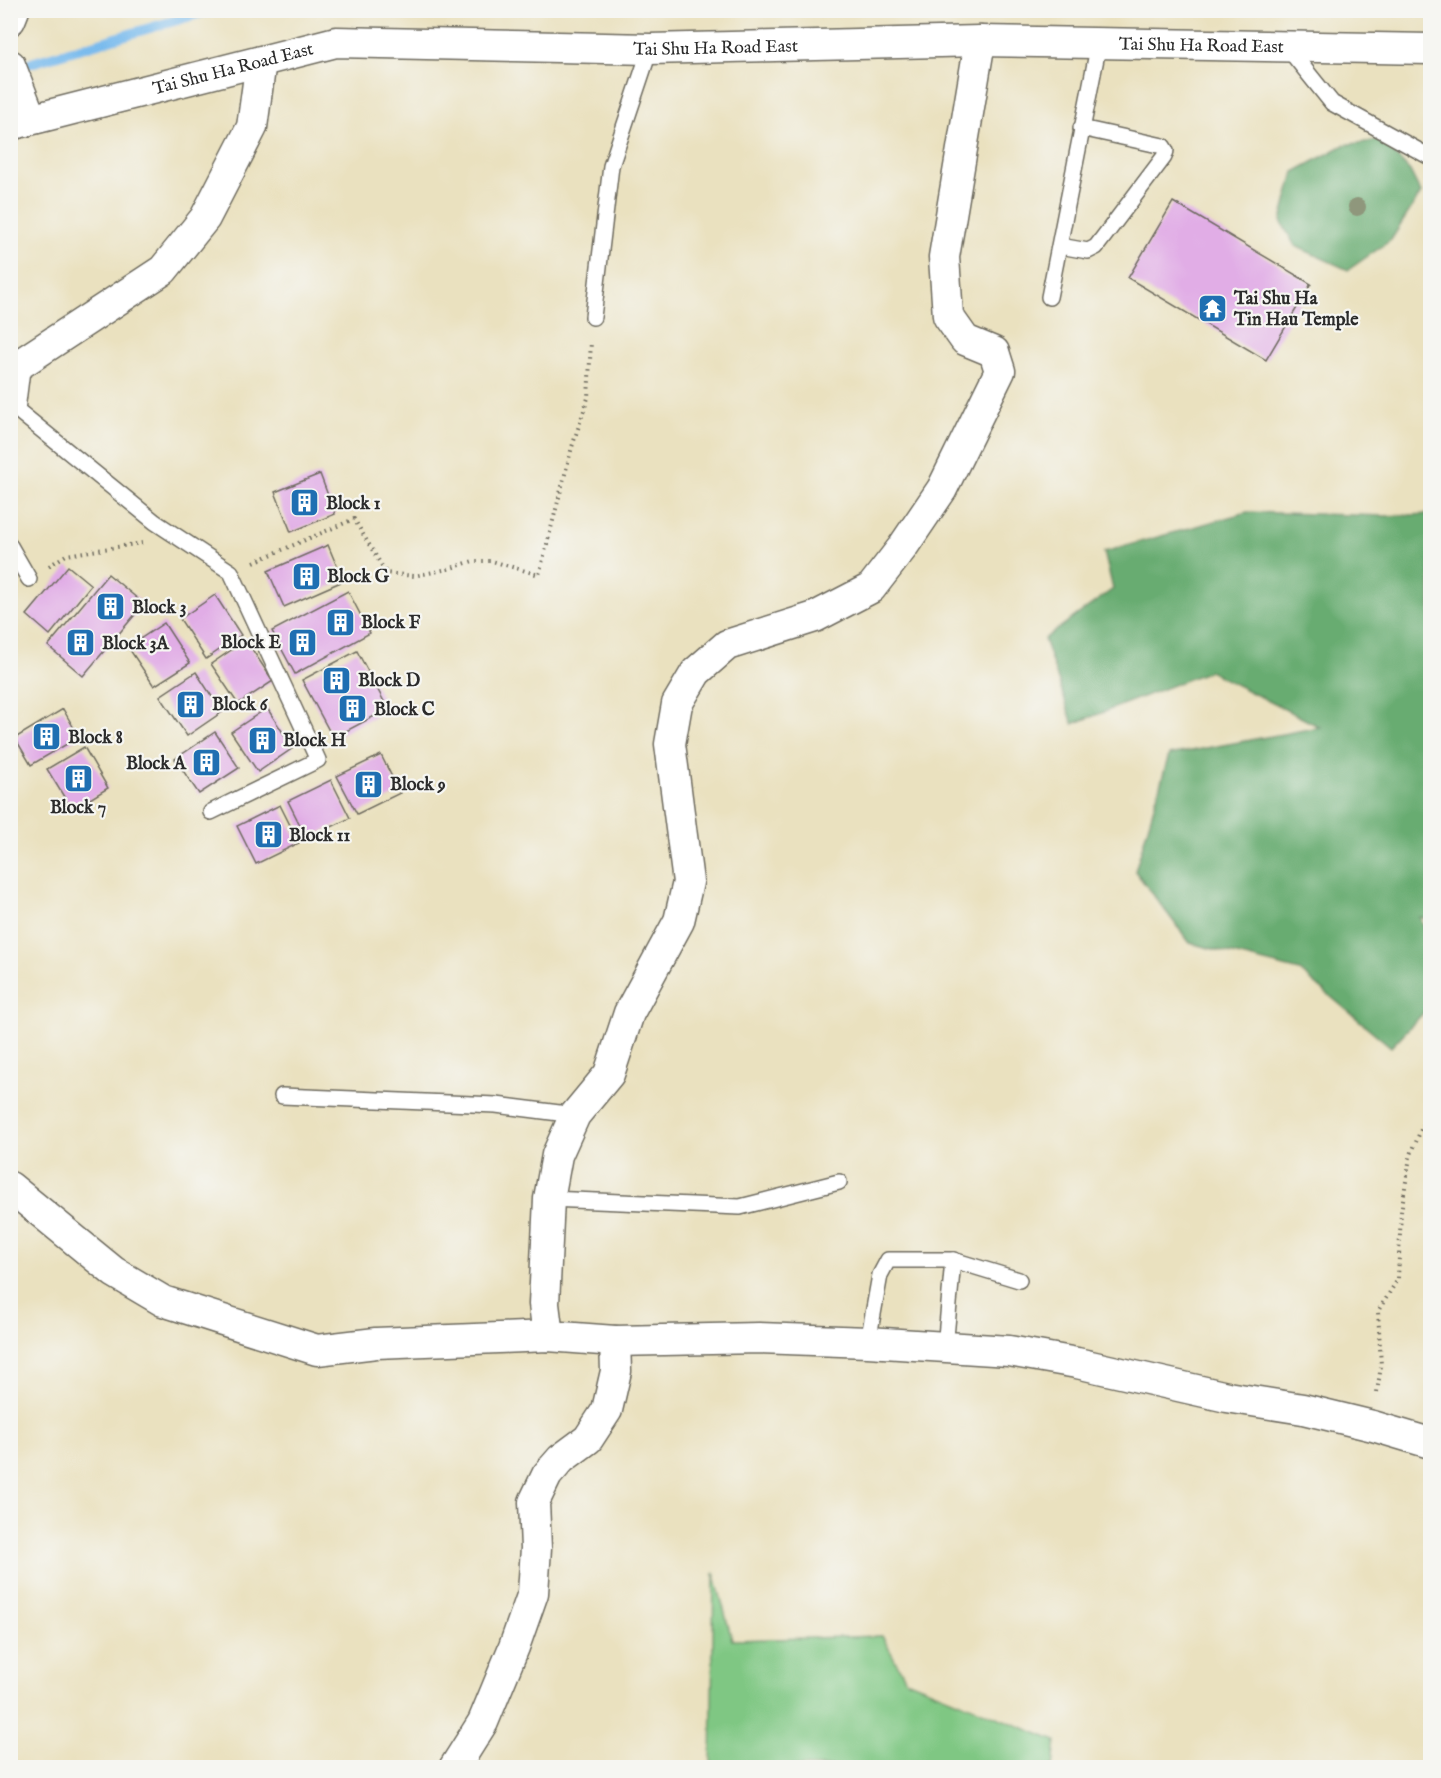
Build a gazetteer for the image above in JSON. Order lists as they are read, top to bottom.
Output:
{
  "streets": {
    "street": ["Tai Shu Ha Road East"]
  },
  "places": {
    "temple": ["Tai Shu Ha Tin Hau Temple"],
    "building": [
      "Block 1",
      "Block G",
      "Block 3",
      "Block F",
      "Block E",
      "Block 3A",
      "Block D",
      "Block 6",
      "Block C",
      "Block 8",
      "Block H",
      "Block A",
      "Block 7",
      "Block 9",
      "Block 11"
    ]
  }
}
